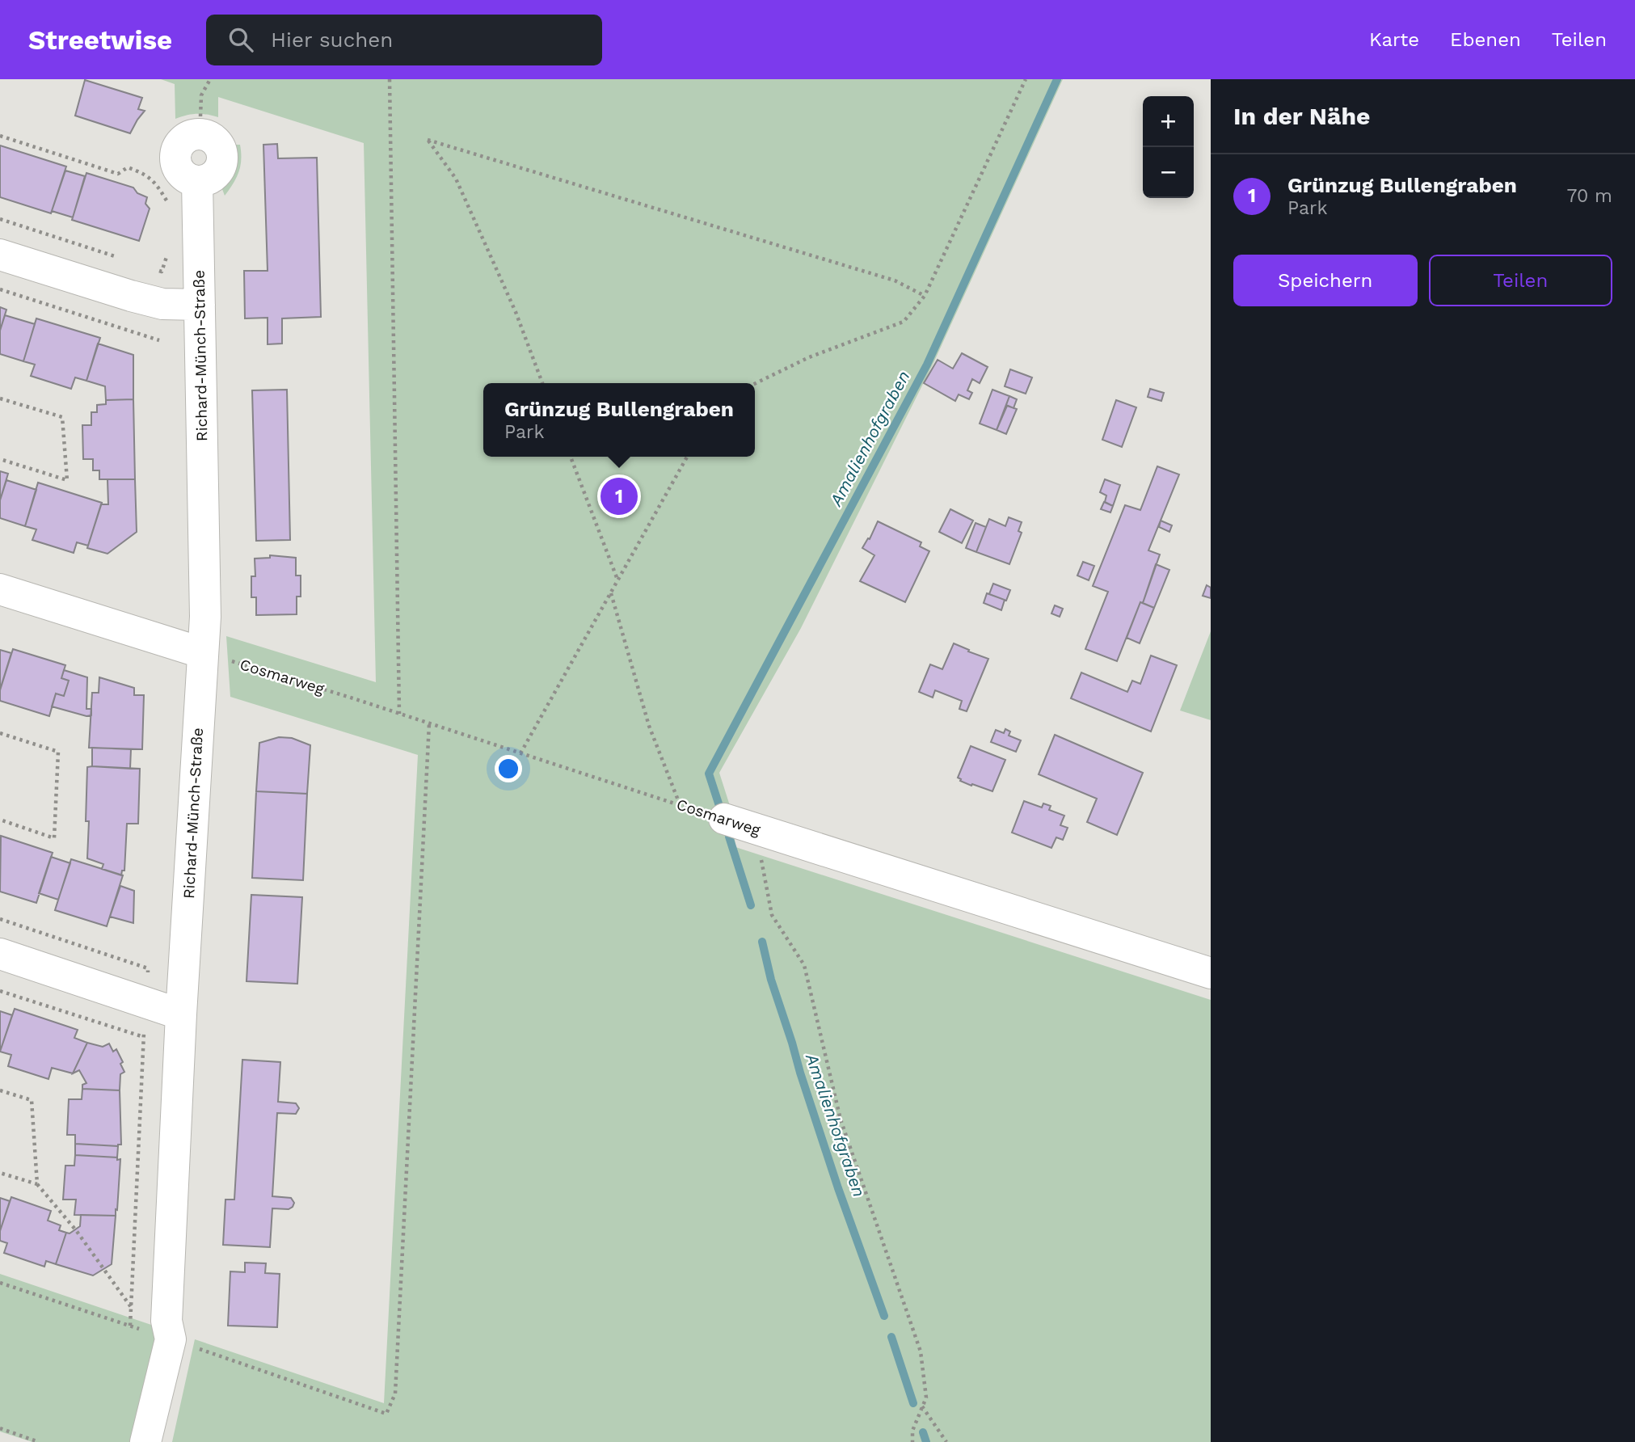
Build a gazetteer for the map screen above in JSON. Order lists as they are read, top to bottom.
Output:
{
  "streets": {
    "street": ["Richard-Münch-Straße", "Cosmarweg"]
  },
  "crossings": [
    ["Richard-Münch-Straße", "Cosmarweg"]
  ],
  "water": ["Amalienhofgraben"],
  "page": {
    "header": "Streetwise",
    "search": "Hier suchen",
    "nav": ["Karte", "Ebenen", "Teilen"],
    "heading": "In der Nähe",
    "map_buttons": ["+", "−"],
    "list": [
      {
        "mark": "1",
        "name": "Grünzug Bullengraben",
        "note": "Park",
        "value": "70 m"
      }
    ],
    "buttons": ["Speichern", "Teilen"],
    "popup": ["Grünzug Bullengraben", "Park"],
    "pins": "1"
  }
}
